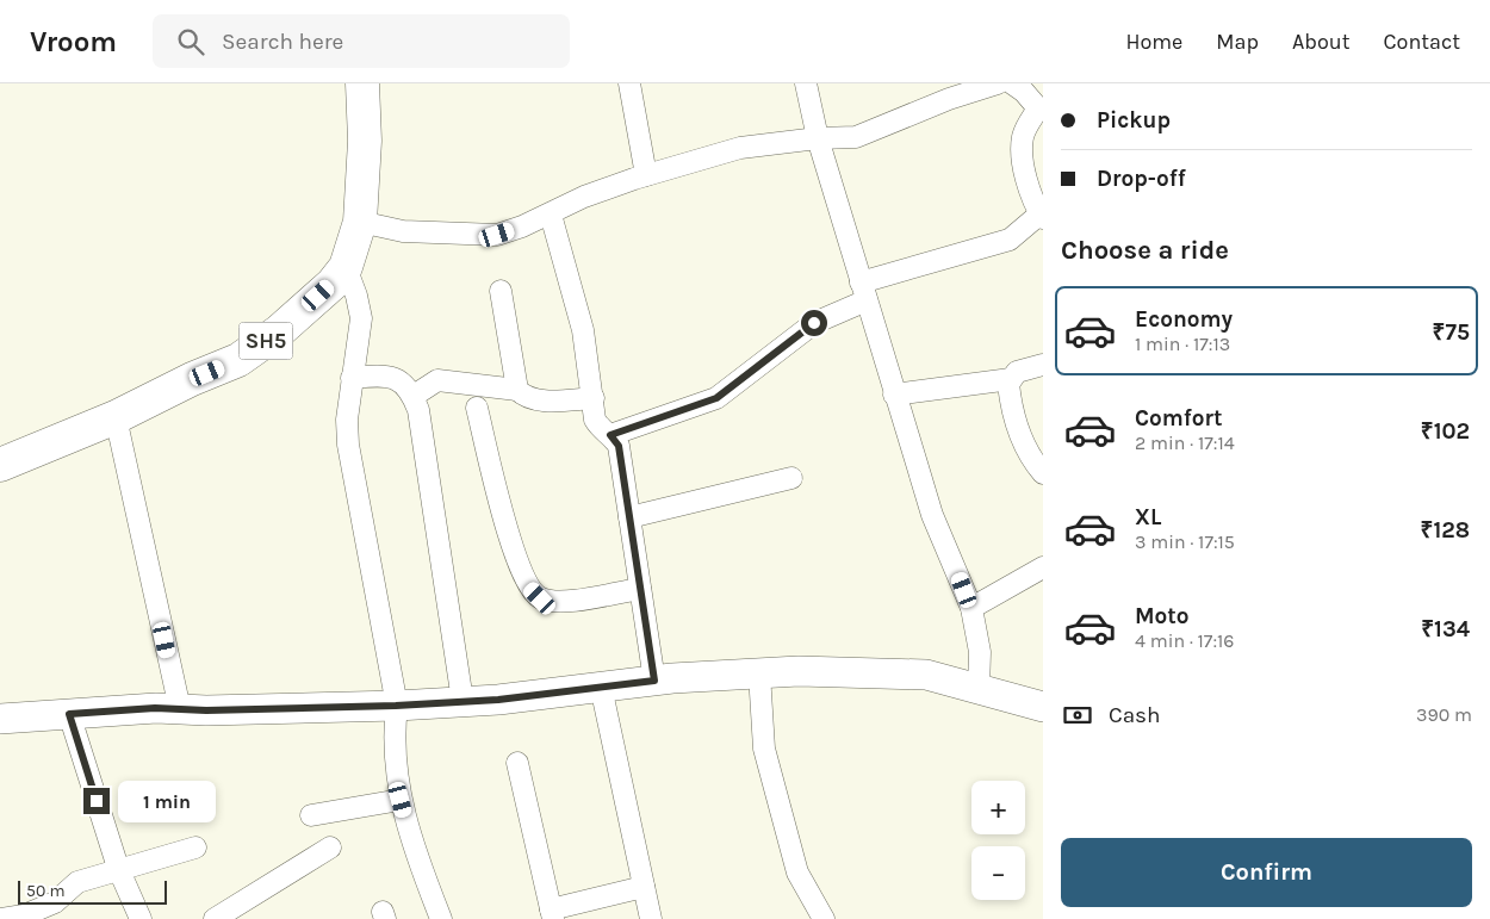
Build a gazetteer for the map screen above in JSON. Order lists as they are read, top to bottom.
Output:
{
  "streets": {
    "main road": ["SH5"]
  },
  "scale_bar": "50 m",
  "page": {
    "header": "Vroom",
    "search": "Search here",
    "nav": [
      "Home",
      "Map",
      "About",
      "Contact"
    ],
    "banner": ["Pickup", "Drop-off"],
    "heading": "Choose a ride",
    "list": [
      {
        "name": "Economy",
        "note": "1 min · 17:13",
        "value": "₹75"
      },
      {
        "name": "Comfort",
        "note": "2 min · 17:14",
        "value": "₹102"
      },
      {
        "name": "XL",
        "note": "3 min · 17:15",
        "value": "₹128"
      },
      {
        "name": "Moto",
        "note": "4 min · 17:16",
        "value": "₹134"
      }
    ],
    "pay": ["Cash", "390 m"],
    "map_buttons": ["+", "−"],
    "bubble": "1 min",
    "buttons": "Confirm",
    "scale": "50 m"
  }
}
